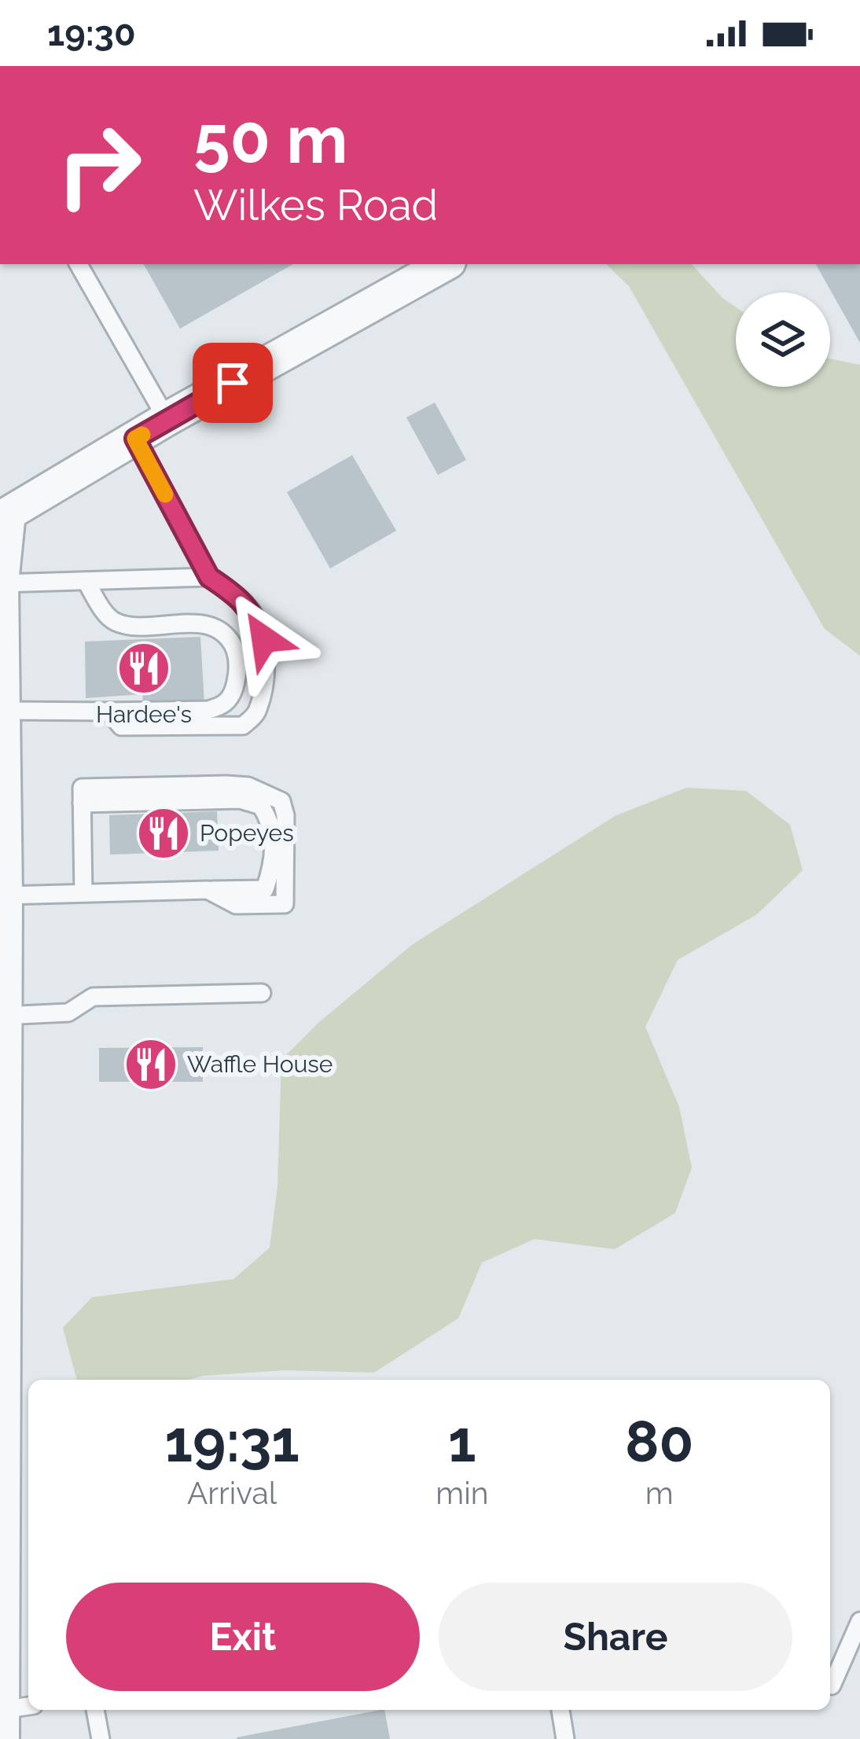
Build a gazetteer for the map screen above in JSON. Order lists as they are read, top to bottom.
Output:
{
  "places": {
    "restaurant": ["Hardee's", "Popeyes", "Waffle House"]
  },
  "page": {
    "status": "19:30",
    "turn": ["50 m", "Wilkes Road"],
    "eta": [
      "19:31",
      "Arrival",
      "1",
      "min",
      "80",
      "m"
    ],
    "buttons": ["Exit", "Share"]
  }
}
